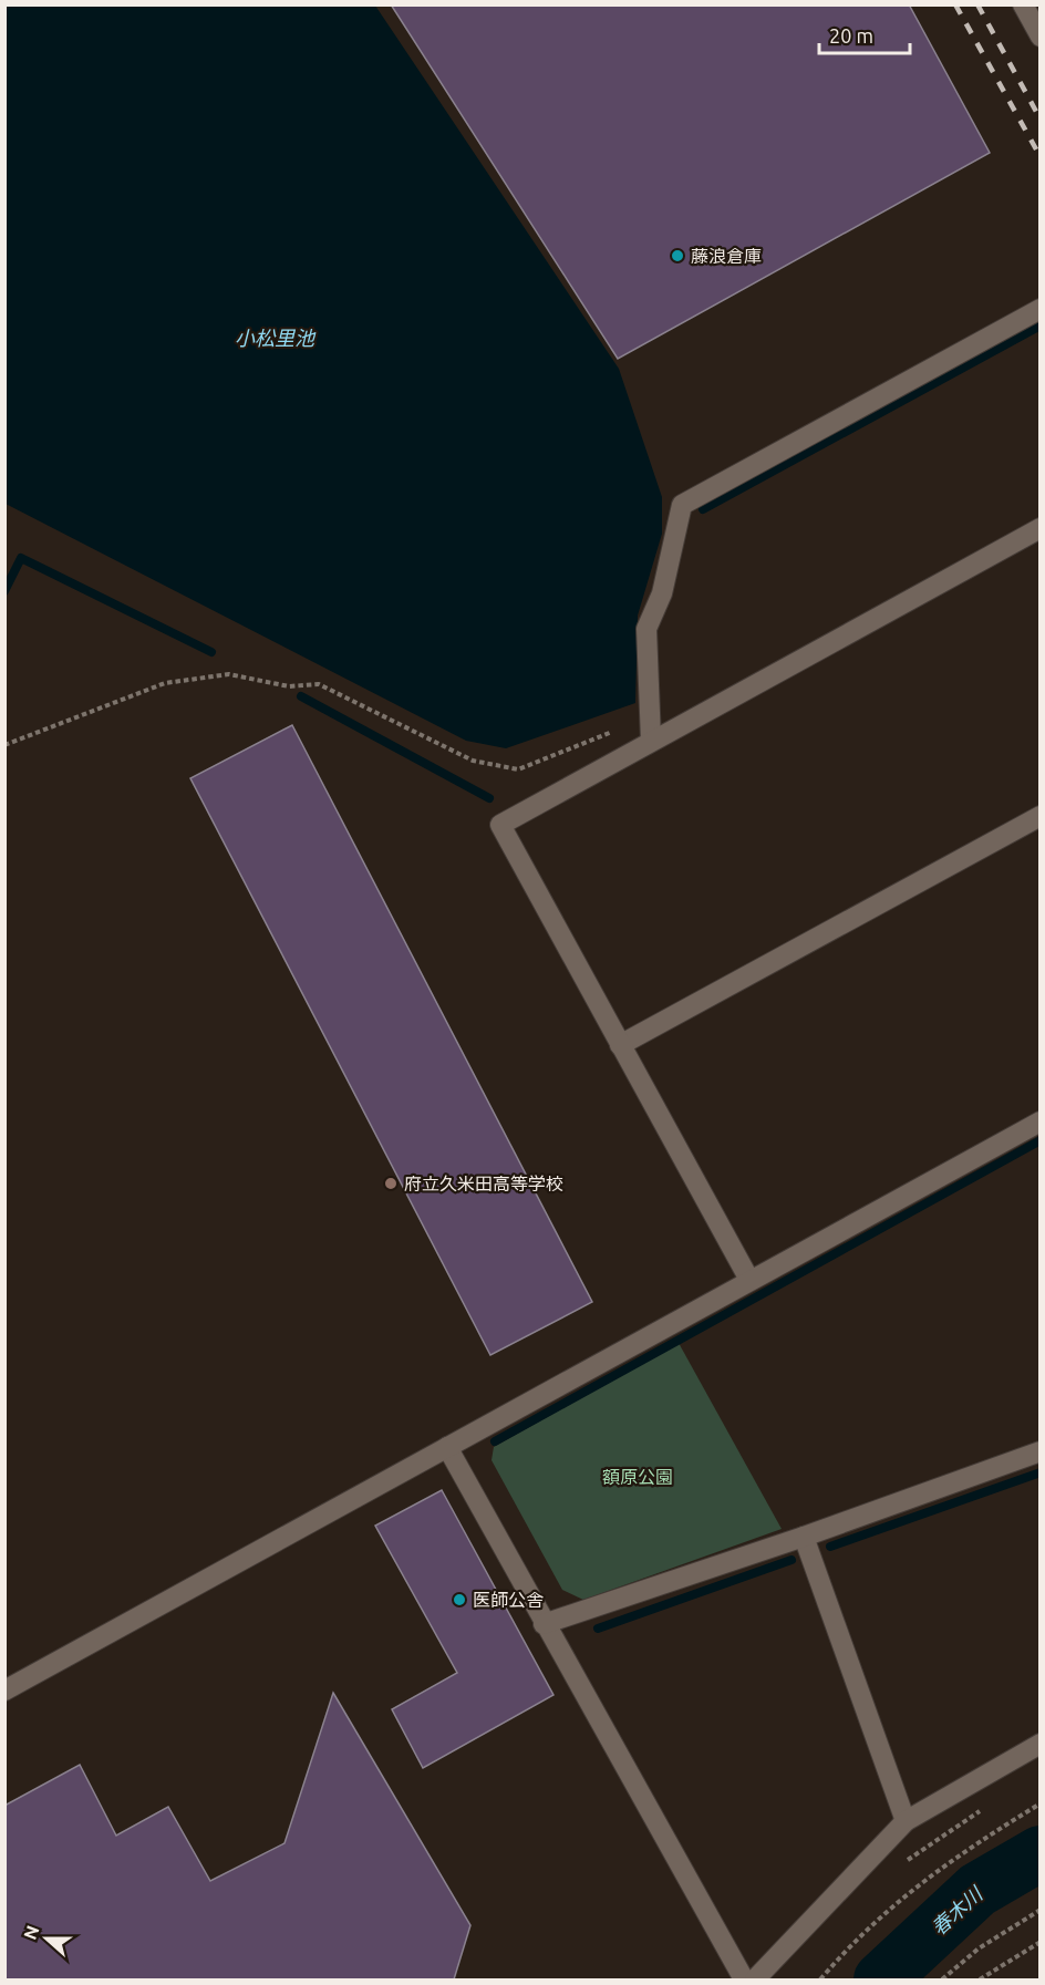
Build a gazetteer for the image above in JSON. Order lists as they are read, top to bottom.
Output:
{
  "water": ["小松里池", "春木川"],
  "parks": ["額原公園"],
  "places": ["藤浪倉庫", "府立久米田高等学校", "医師公舎"],
  "scale_bar": "20 m",
  "north": "left"
}
